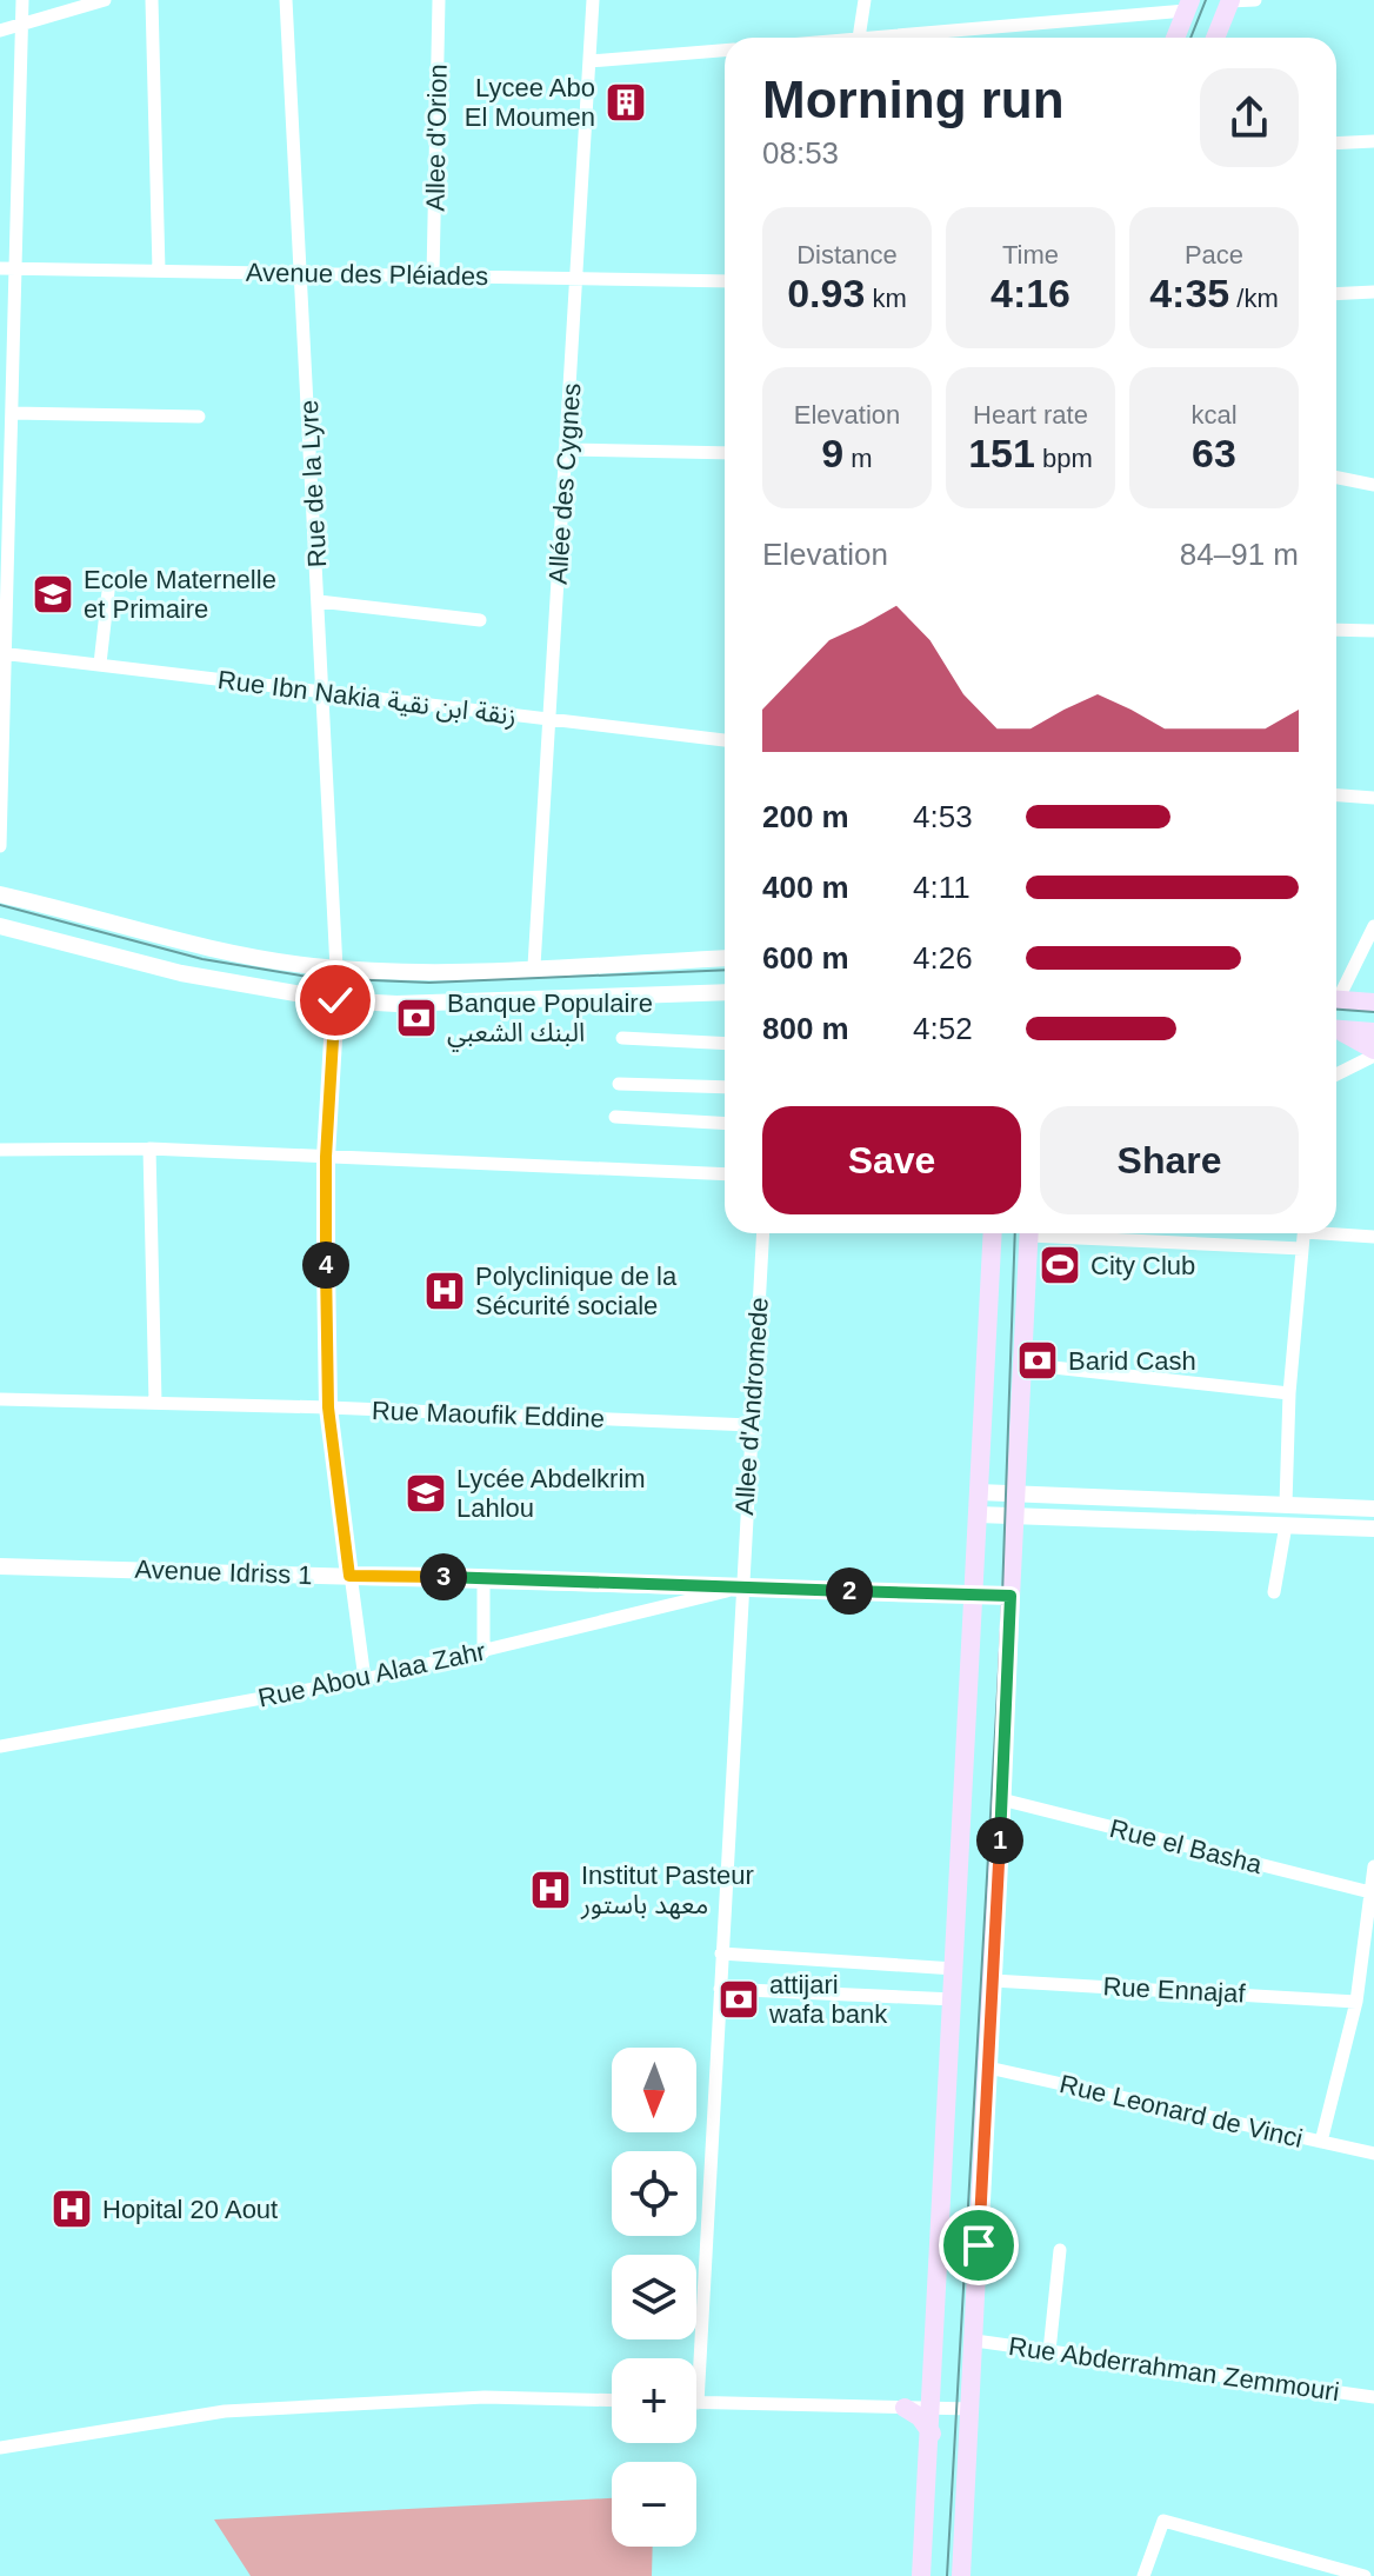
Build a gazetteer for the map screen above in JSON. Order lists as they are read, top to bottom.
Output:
{
  "streets": {
    "street": [
      "Allee d'Orion",
      "Avenue des Pléiades",
      "Rue de la Lyre",
      "Allée des Cygnes",
      "Rue Ibn Nakia زنقة ابن نقية",
      "Allee d'Andromede",
      "Rue Maoufik Eddine",
      "Avenue Idriss 1",
      "Rue Abou Alaa Zahr",
      "Rue el Basha",
      "Rue Ennajaf",
      "Rue Leonard de Vinci",
      "Rue Abderrahman Zemmouri"
    ]
  },
  "crossings": [
    ["Allee d'Orion", "Avenue des Pléiades"],
    ["Avenue des Pléiades", "Rue de la Lyre"],
    ["Avenue des Pléiades", "Allée des Cygnes"],
    ["Rue de la Lyre", "Rue Ibn Nakia زنقة ابن نقية"],
    ["Allée des Cygnes", "Rue Ibn Nakia زنقة ابن نقية"],
    ["Allee d'Andromede", "Rue Maoufik Eddine"],
    ["Allee d'Andromede", "Avenue Idriss 1"],
    ["Allee d'Andromede", "Rue Abou Alaa Zahr"],
    ["Avenue Idriss 1", "Rue Abou Alaa Zahr"]
  ],
  "places": {
    "building": ["Lycee Abo El Moumen"],
    "school or university": ["Ecole Maternelle et Primaire", "Lycée Abdelkrim Lahlou"],
    "bank": ["Banque Populaire البنك الشعبي", "Barid Cash", "attijari wafa bank"],
    "sports": ["City Club"],
    "hospital": ["Polyclinique de la Sécurité sociale", "Institut Pasteur معهد باستور", "Hopital 20 Aout"]
  },
  "north": "bottom",
  "page": {
    "heading": ["Morning run", "08:53"],
    "stats": [
      ["Distance", "0.93 km"],
      ["Time", "4:16"],
      ["Pace", "4:35 /km"],
      ["Elevation", "9 m"],
      ["Heart rate", "151 bpm"],
      ["kcal", "63"]
    ],
    "chart": ["Elevation", "84–91 m"],
    "list": [
      {
        "name": "200 m",
        "note": "4:53"
      },
      {
        "name": "400 m",
        "note": "4:11"
      },
      {
        "name": "600 m",
        "note": "4:26"
      },
      {
        "name": "800 m",
        "note": "4:52"
      }
    ],
    "buttons": ["Save", "Share"],
    "pins": [
      "4",
      "3",
      "2",
      "1"
    ],
    "map_buttons": ["+", "−"]
  }
}
